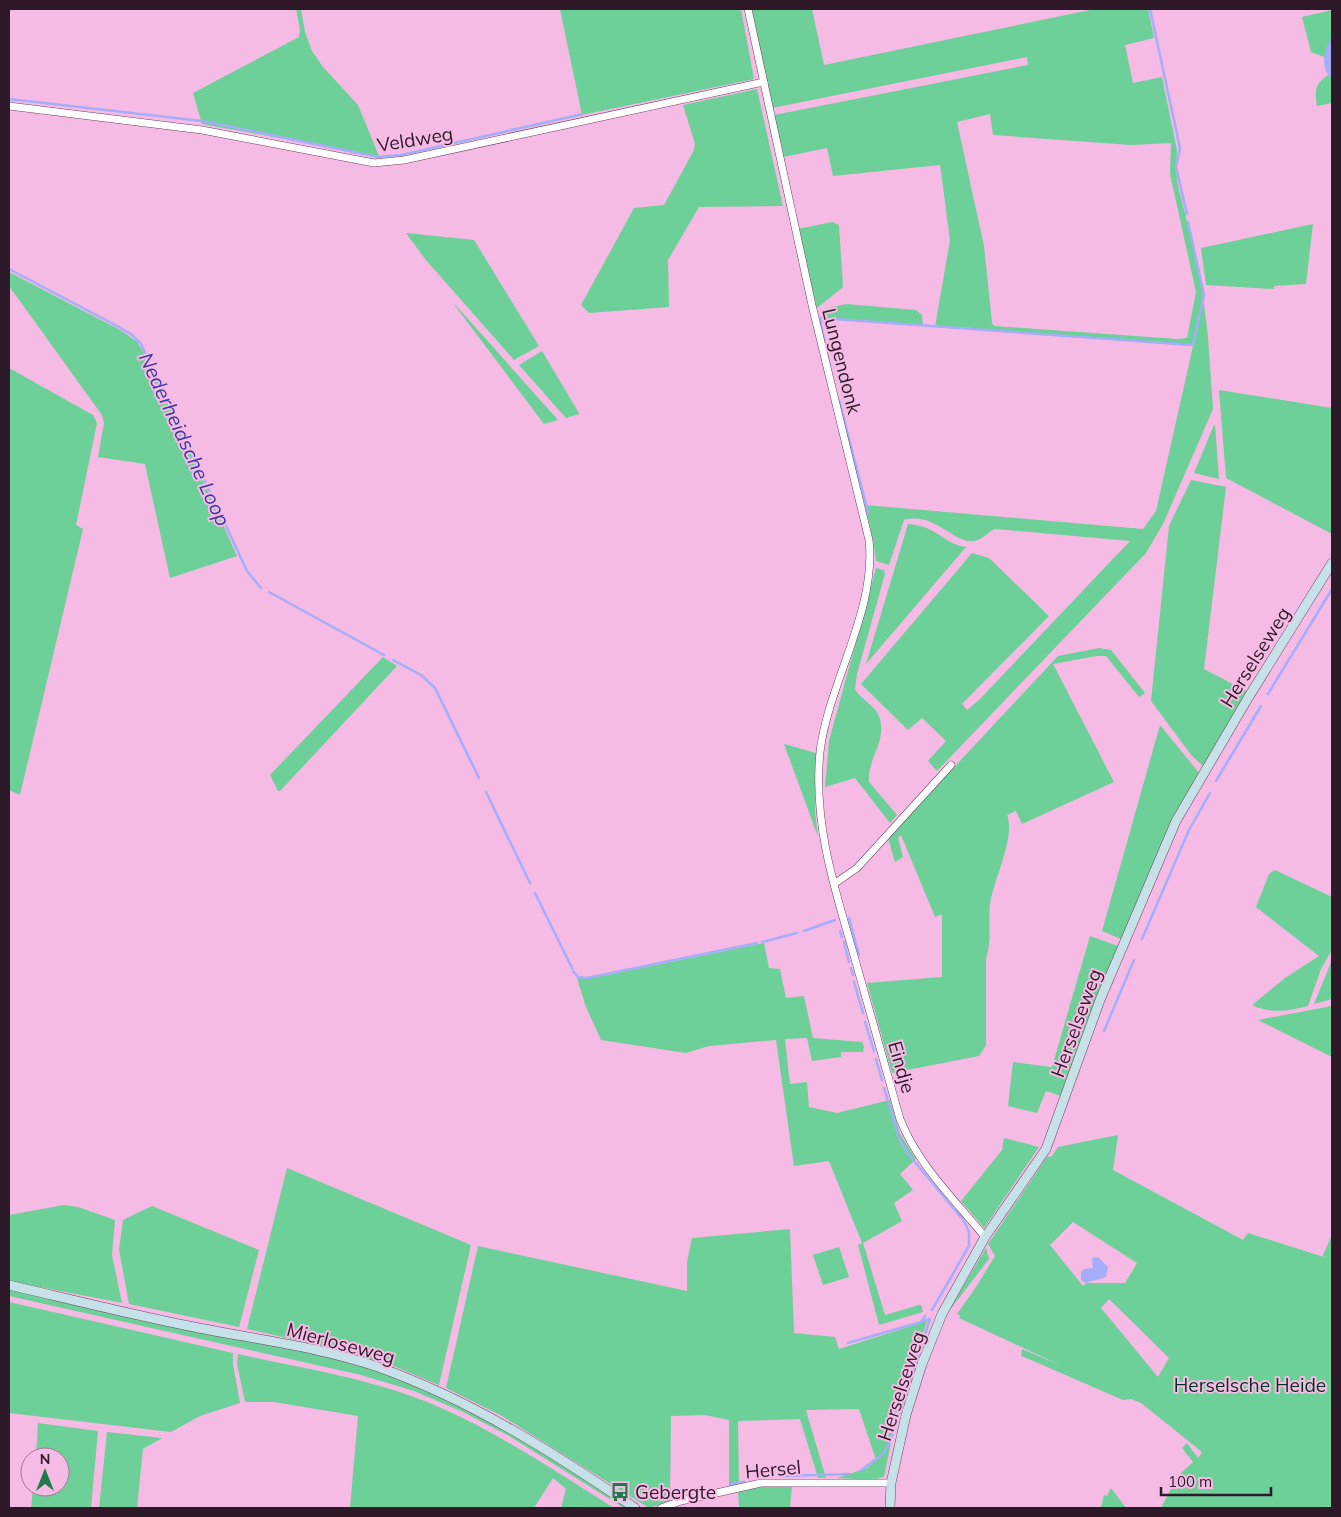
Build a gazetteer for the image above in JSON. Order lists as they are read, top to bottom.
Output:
{
  "streets": {
    "street": [
      "Veldweg",
      "Lungendonk",
      "Herselseweg",
      "Eindje",
      "Mierloseweg",
      "Hersel"
    ]
  },
  "crossings": [
    ["Veldweg", "Lungendonk"],
    ["Lungendonk", "Eindje"],
    ["Herselseweg", "Eindje"],
    ["Herselseweg", "Hersel"]
  ],
  "water": ["Nederheidsche Loop"],
  "parks": ["Herselsche Heide"],
  "places": {
    "bus stop": ["Gebergte"]
  },
  "scale_bar": "100 m",
  "north": "top"
}
